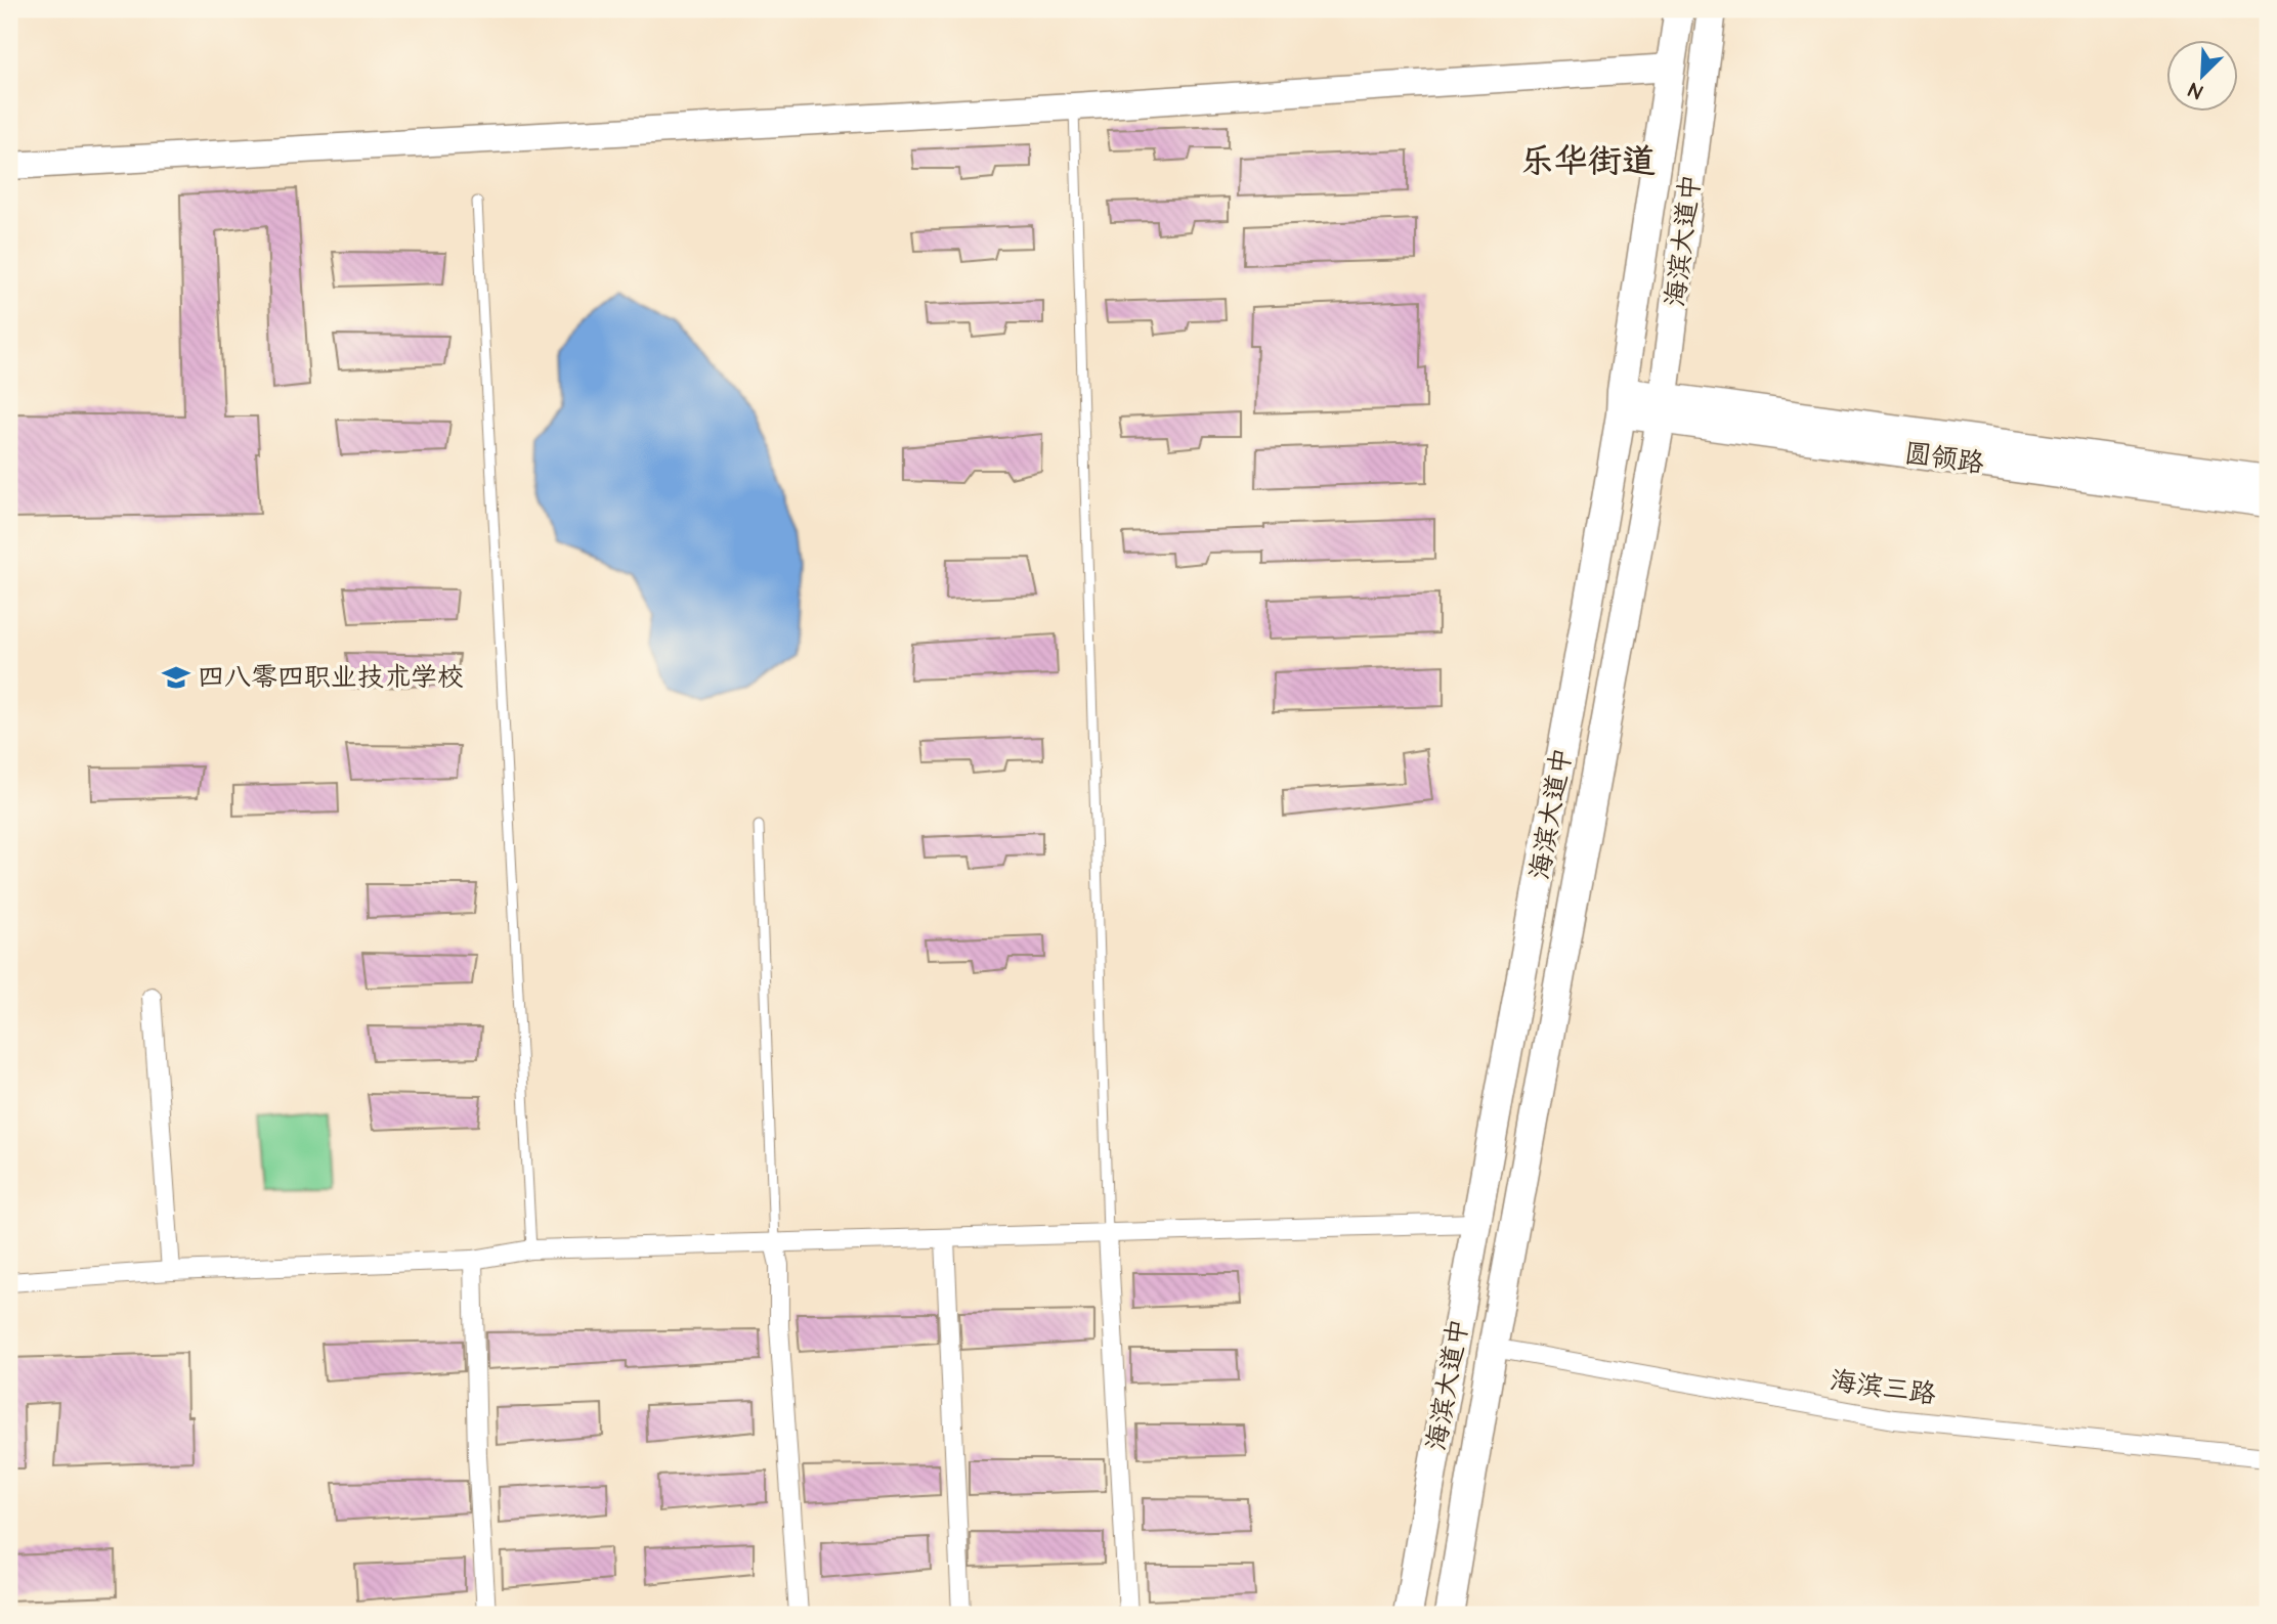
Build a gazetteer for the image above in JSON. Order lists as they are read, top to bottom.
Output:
{
  "streets": {
    "main road": ["海滨大道中"],
    "street": ["圆领路", "海滨三路"]
  },
  "crossings": [
    ["海滨大道中", "圆领路"],
    ["海滨大道中", "海滨三路"]
  ],
  "districts": ["乐华街道"],
  "places": {
    "school or university": ["四八零四职业技术学校"]
  },
  "north": "bottom left"
}
